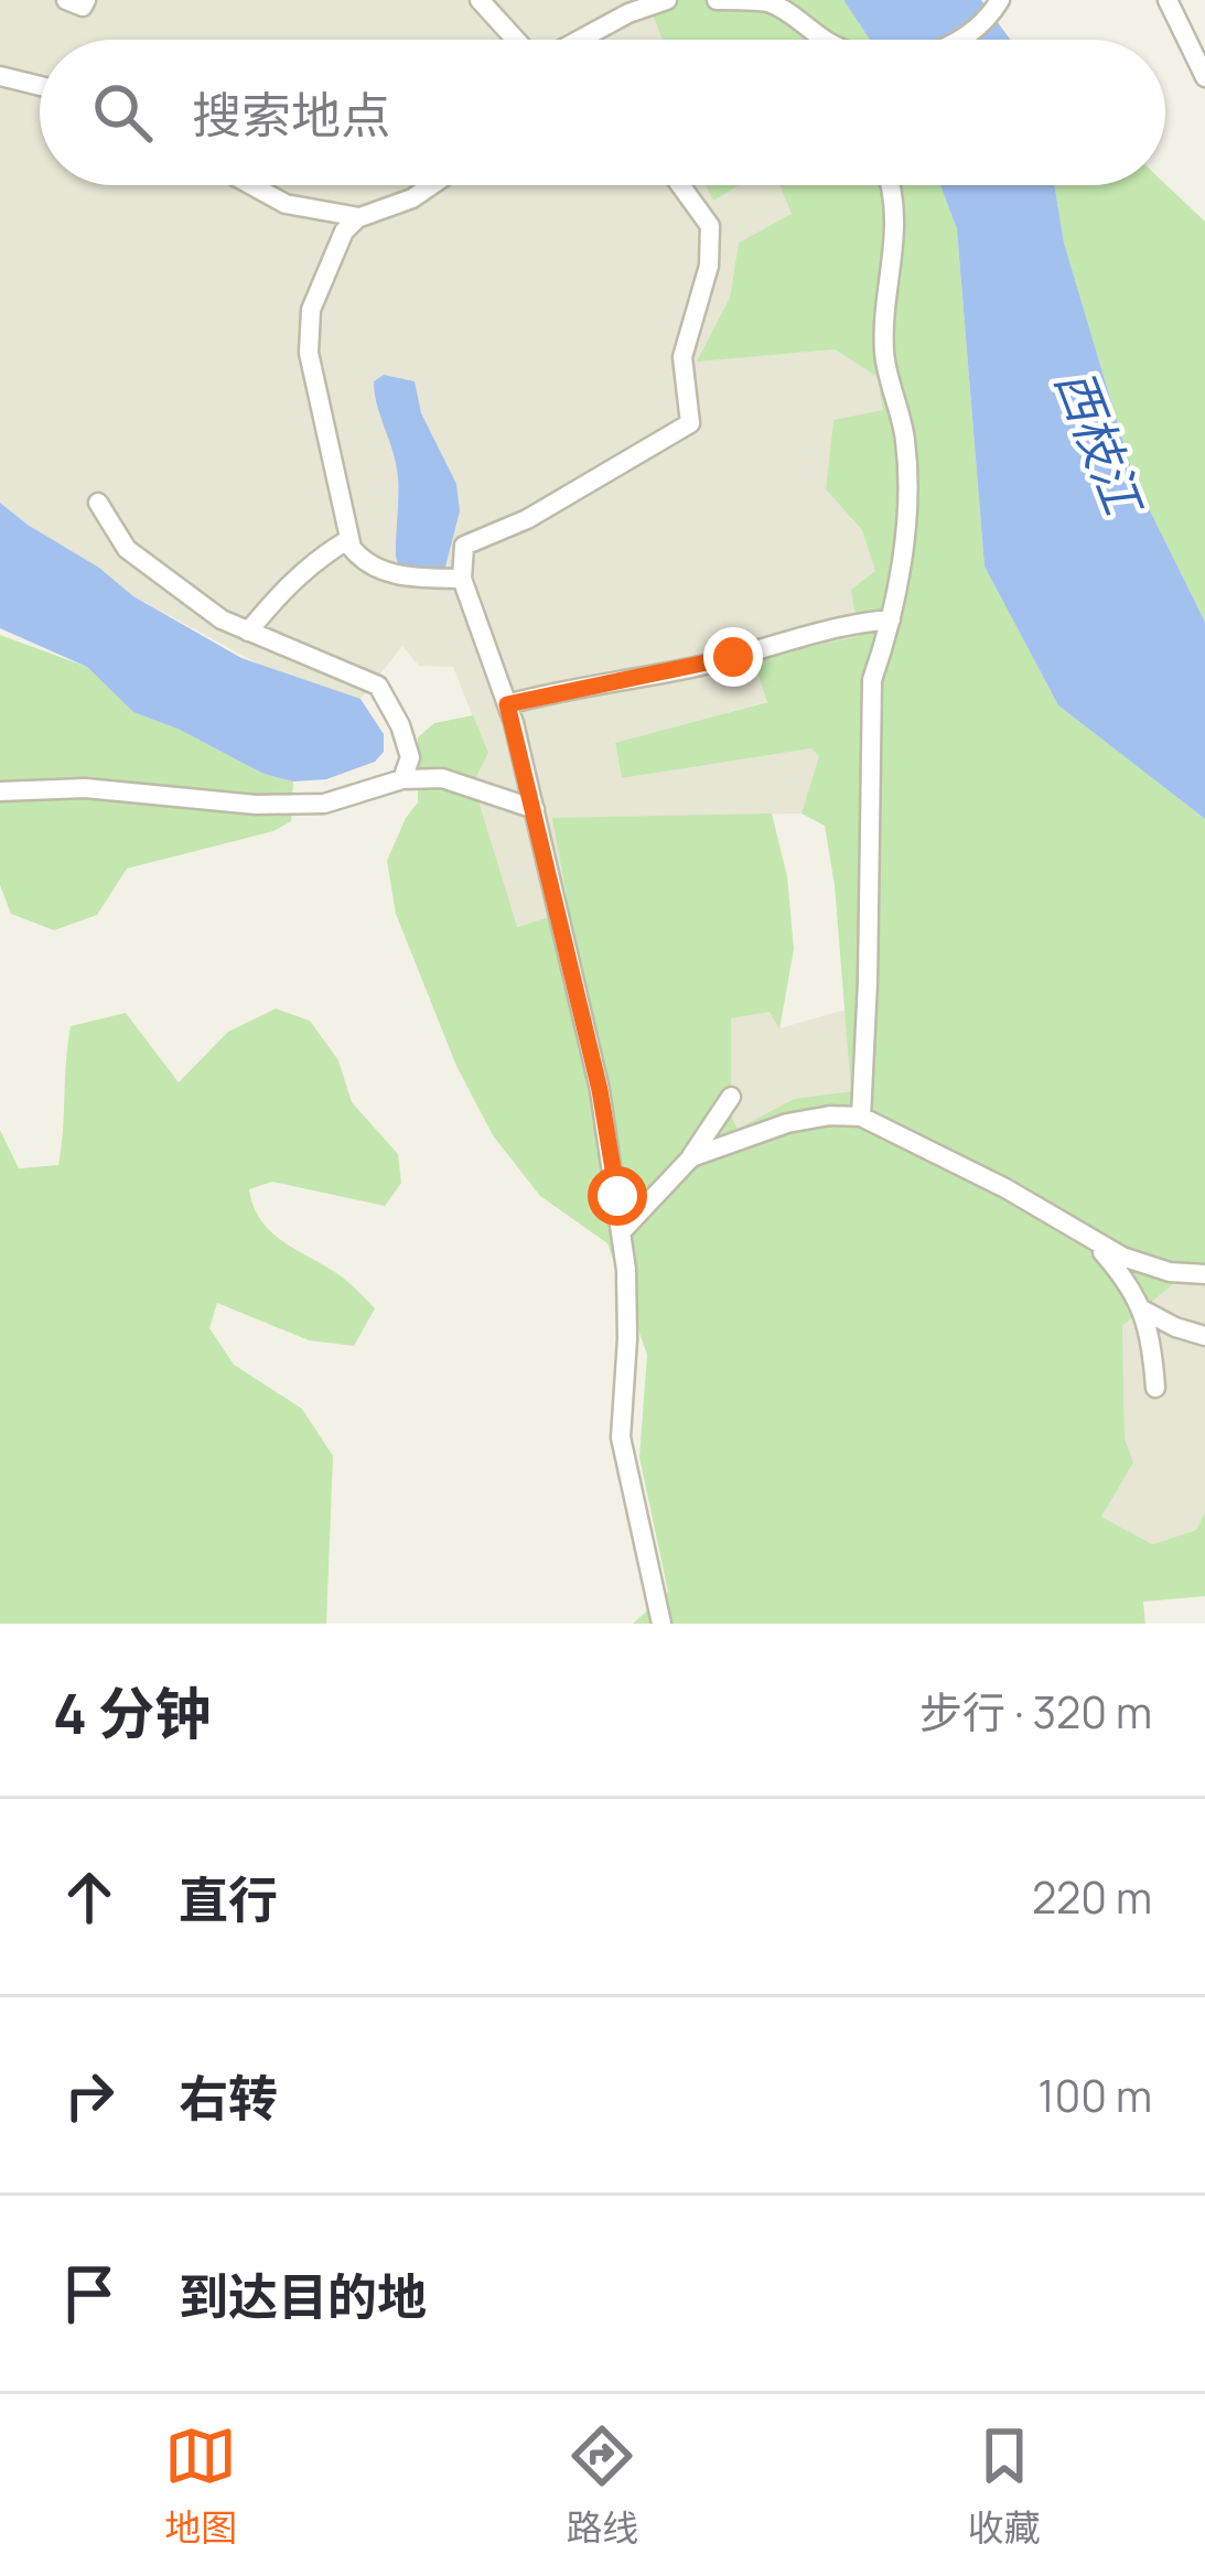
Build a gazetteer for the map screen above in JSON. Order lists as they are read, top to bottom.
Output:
{
  "water": ["西枝江"],
  "page": {
    "search": "搜索地点",
    "heading": ["4 分钟", "步行 · 320 m"],
    "list": [
      ["直行", "220 m"],
      ["右转", "100 m"],
      "到达目的地"
    ],
    "nav": ["地图", "路线", "收藏"]
  }
}
